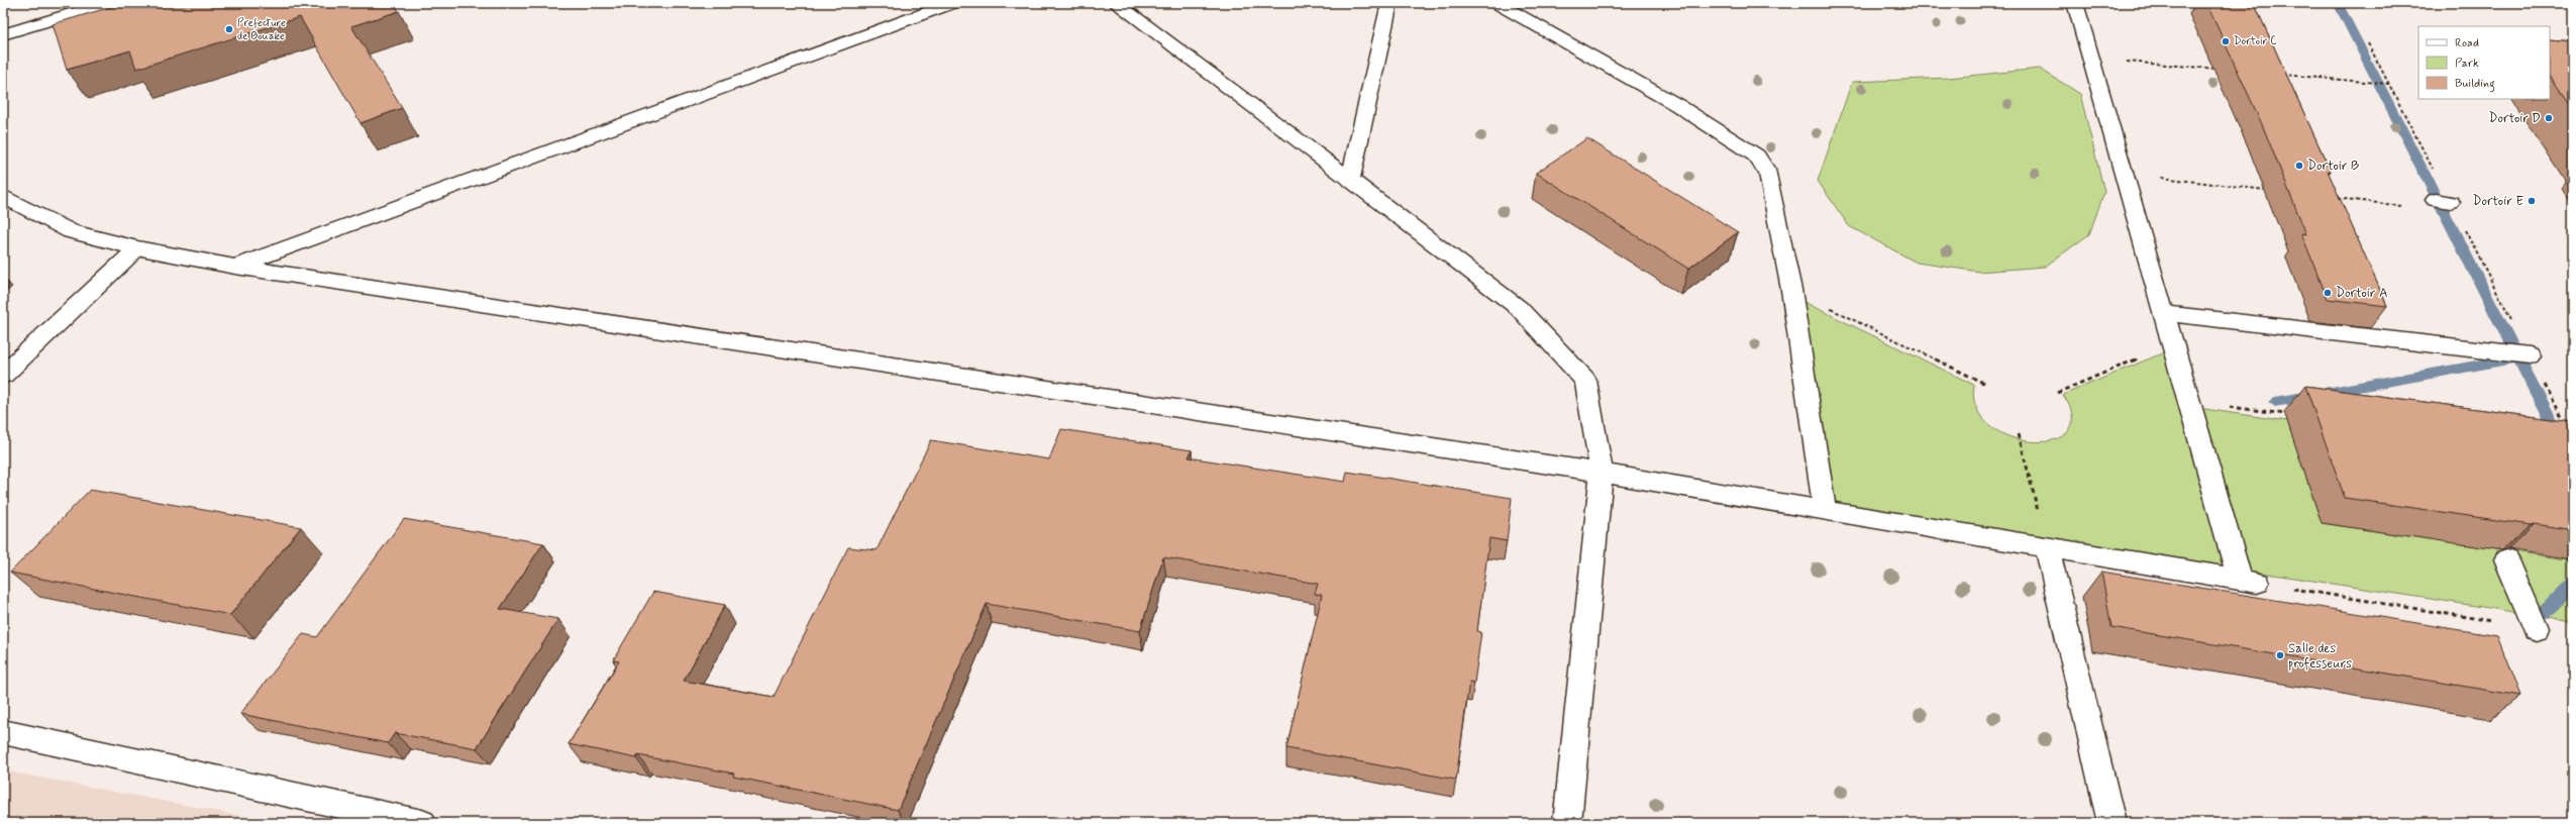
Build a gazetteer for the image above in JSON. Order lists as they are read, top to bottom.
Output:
{
  "places": [
    "Prefecture de Bouake",
    "Dortoir C",
    "Dortoir D",
    "Dortoir B",
    "Dortoir E",
    "Dortoir A",
    "Salle des professeurs"
  ],
  "legend": ["Road", "Park", "Building"]
}
